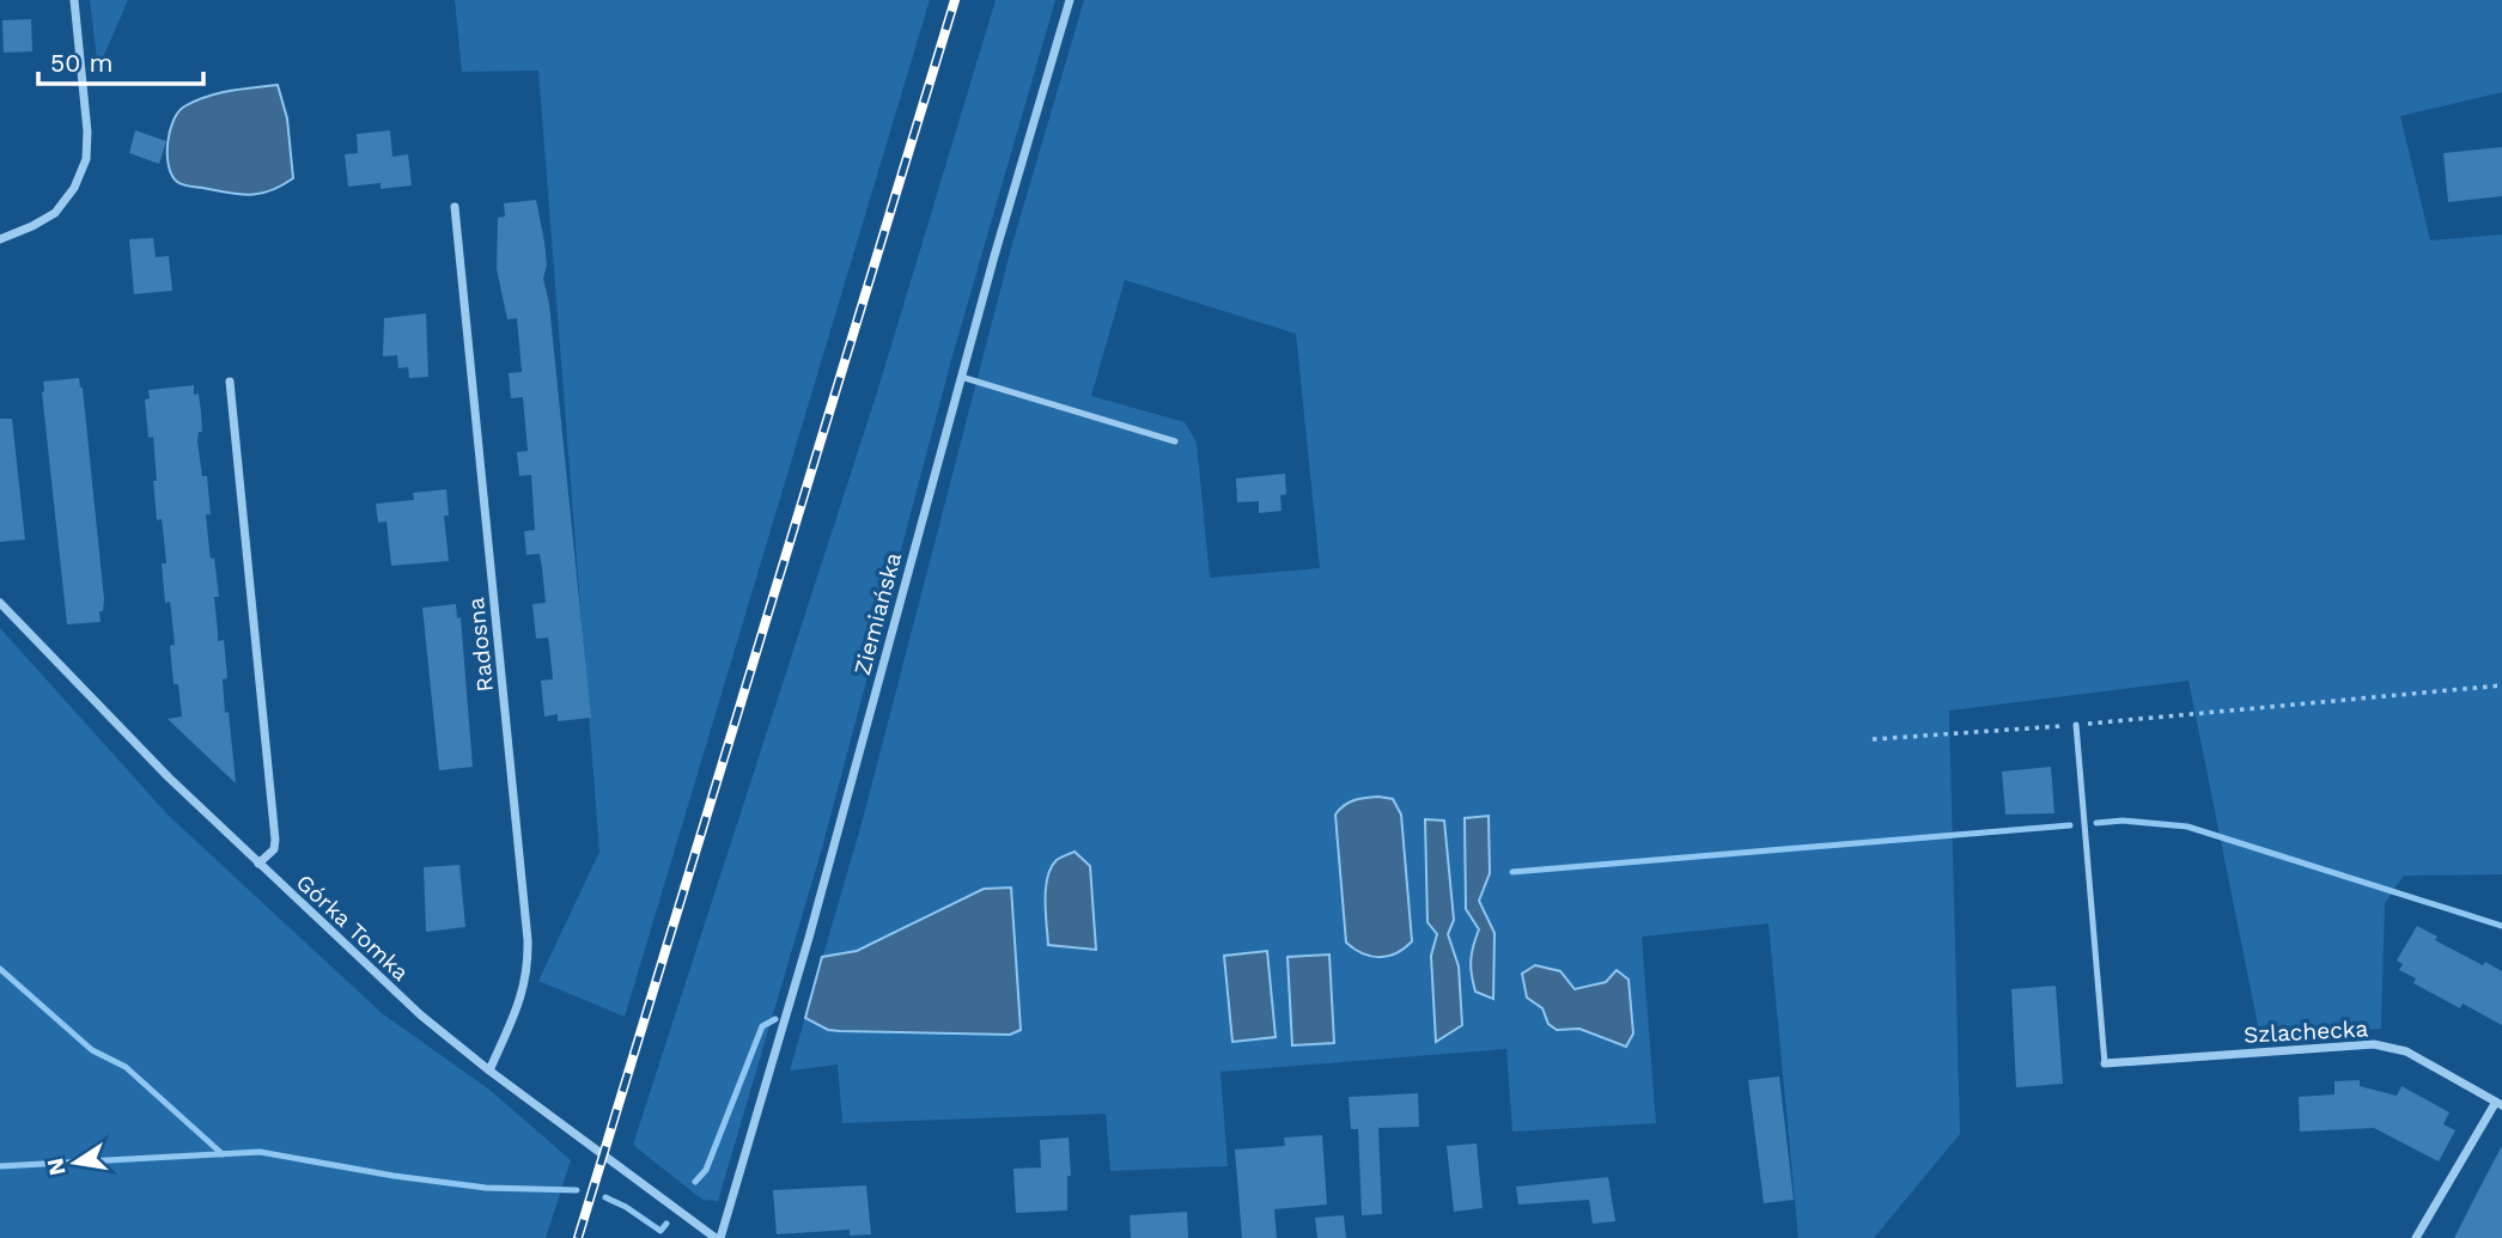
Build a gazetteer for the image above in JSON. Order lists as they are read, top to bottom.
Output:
{
  "streets": {
    "street": [
      "Ziemiańska",
      "Radosna",
      "Górka Tomka",
      "Szlachecka"
    ]
  },
  "crossings": [
    ["Ziemiańska", "Górka Tomka"],
    ["Radosna", "Górka Tomka"]
  ],
  "scale_bar": "50 m",
  "north": "left"
}
